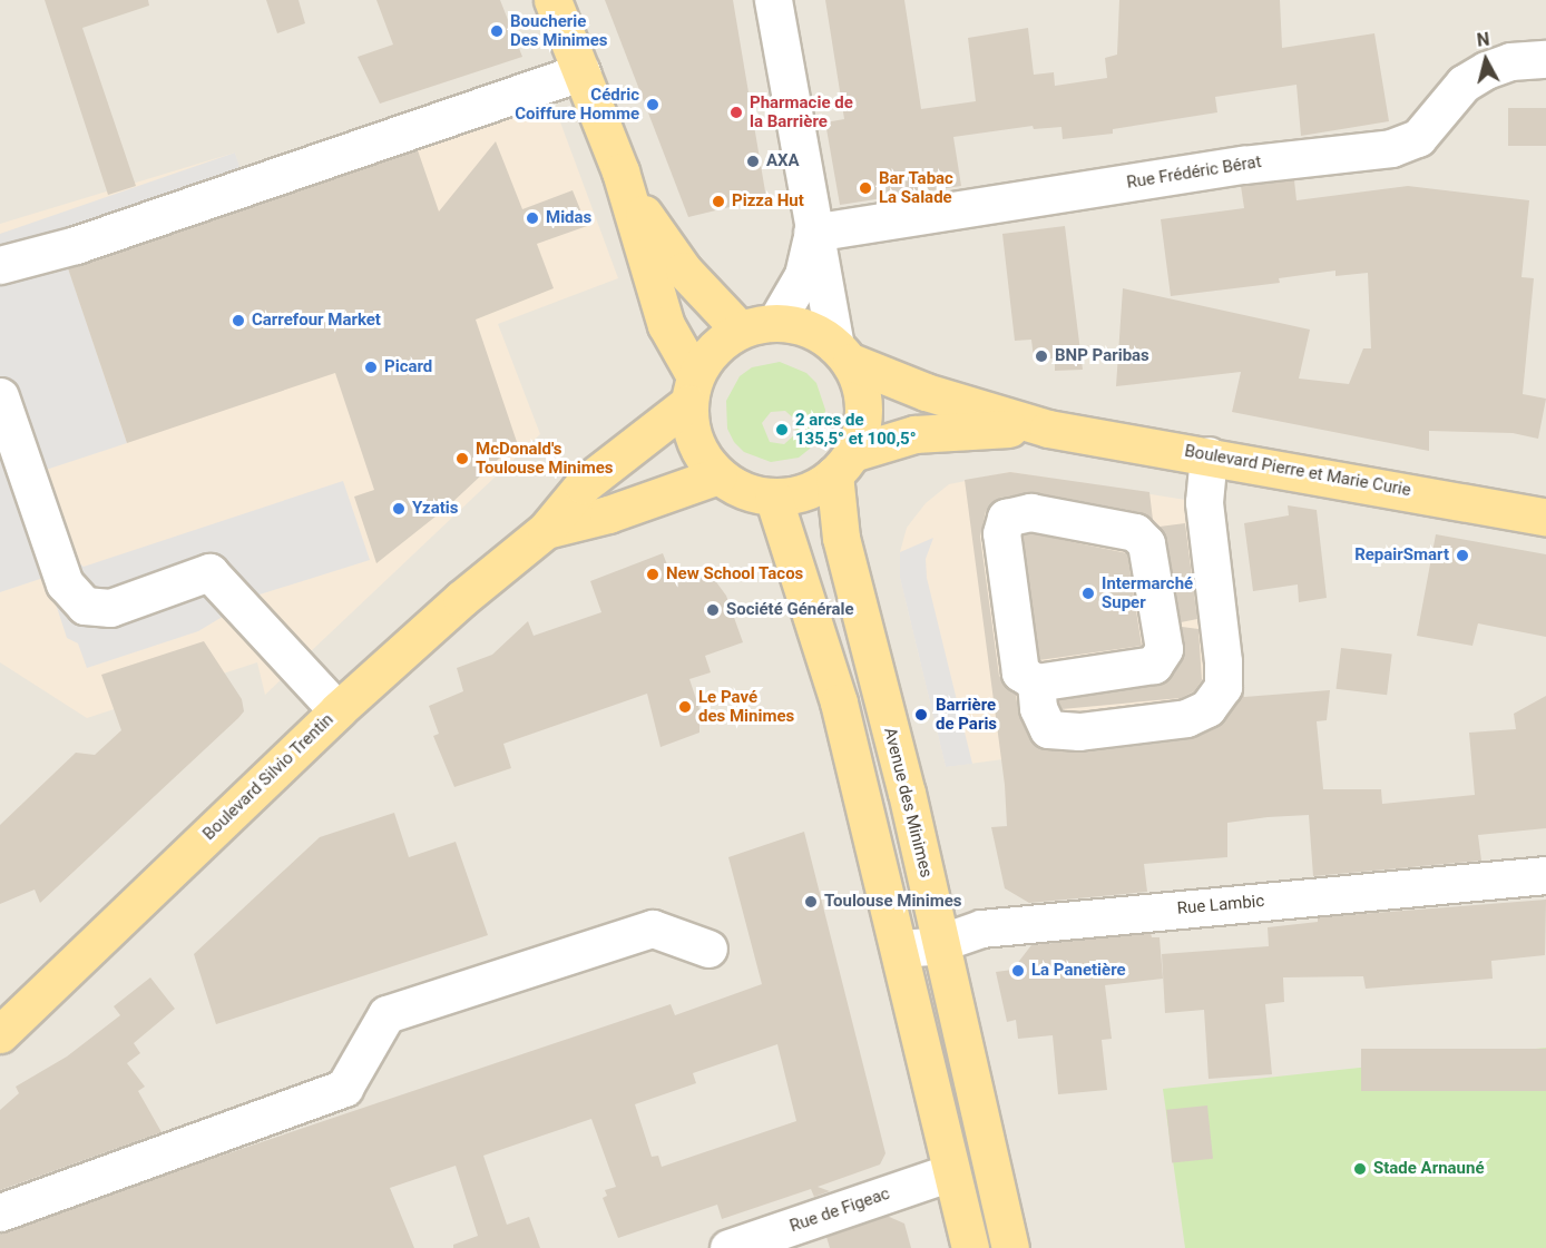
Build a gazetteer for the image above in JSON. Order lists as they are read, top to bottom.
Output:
{
  "streets": {
    "main road": ["Boulevard Pierre et Marie Curie", "Boulevard Silvio Trentin", "Avenue des Minimes"],
    "street": ["Rue Frédéric Bérat", "Rue Lambic", "Rue de Figeac"]
  },
  "crossings": [
    ["Boulevard Pierre et Marie Curie", "Boulevard Silvio Trentin"],
    ["Boulevard Pierre et Marie Curie", "Avenue des Minimes"],
    ["Boulevard Silvio Trentin", "Avenue des Minimes"],
    ["Avenue des Minimes", "Rue Lambic"]
  ],
  "places": [
    "Boucherie Des Minimes",
    "Cédric Coiffure Homme",
    "Pharmacie de la Barrière",
    "AXA",
    "Bar Tabac La Salade",
    "Pizza Hut",
    "Midas",
    "Carrefour Market",
    "BNP Paribas",
    "Picard",
    "2 arcs de 135,5° et 100,5°",
    "McDonald's Toulouse Minimes",
    "Yzatis",
    "RepairSmart",
    "New School Tacos",
    "Intermarché Super",
    "Société Générale",
    "Le Pavé des Minimes",
    "Barrière de Paris",
    "Toulouse Minimes",
    "La Panetière",
    "Stade Arnauné"
  ],
  "north": "top"
}
